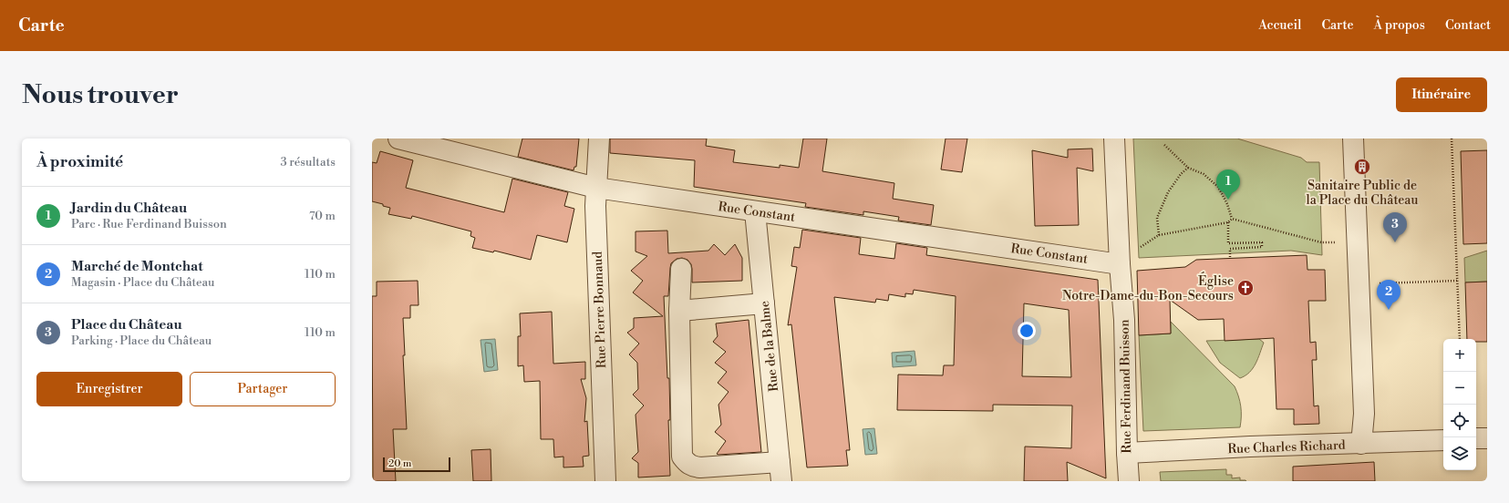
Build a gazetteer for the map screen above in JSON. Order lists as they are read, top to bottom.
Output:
{
  "streets": {
    "street": [
      "Rue Constant",
      "Rue Pierre Bonnaud",
      "Rue de la Balme",
      "Rue Ferdinand Buisson",
      "Rue Charles Richard"
    ]
  },
  "crossings": [
    ["Rue Constant", "Rue Pierre Bonnaud"],
    ["Rue Constant", "Rue de la Balme"],
    ["Rue Constant", "Rue Ferdinand Buisson"],
    ["Rue Ferdinand Buisson", "Rue Charles Richard"]
  ],
  "places": {
    "building": ["Sanitaire Public de la Place du Château"],
    "church": ["Église Notre-Dame-du-Bon-Secours"]
  },
  "scale_bar": "20 m",
  "page": {
    "header": "Carte",
    "nav": [
      "Accueil",
      "Carte",
      "À propos",
      "Contact"
    ],
    "buttons": [
      "Itinéraire",
      ["Enregistrer", "Partager"]
    ],
    "title": "Nous trouver",
    "heading": ["À proximité", "3 résultats"],
    "pins": ["1", "3", "2"],
    "list": [
      {
        "mark": "1",
        "name": "Jardin du Château",
        "note": "Parc · Rue Ferdinand Buisson",
        "value": "70 m"
      },
      {
        "mark": "2",
        "name": "Marché de Montchat",
        "note": "Magasin · Place du Château",
        "value": "110 m"
      },
      {
        "mark": "3",
        "name": "Place du Château",
        "note": "Parking · Place du Château",
        "value": "110 m"
      }
    ],
    "map_buttons": ["+", "−"],
    "scale": "20 m"
  }
}
